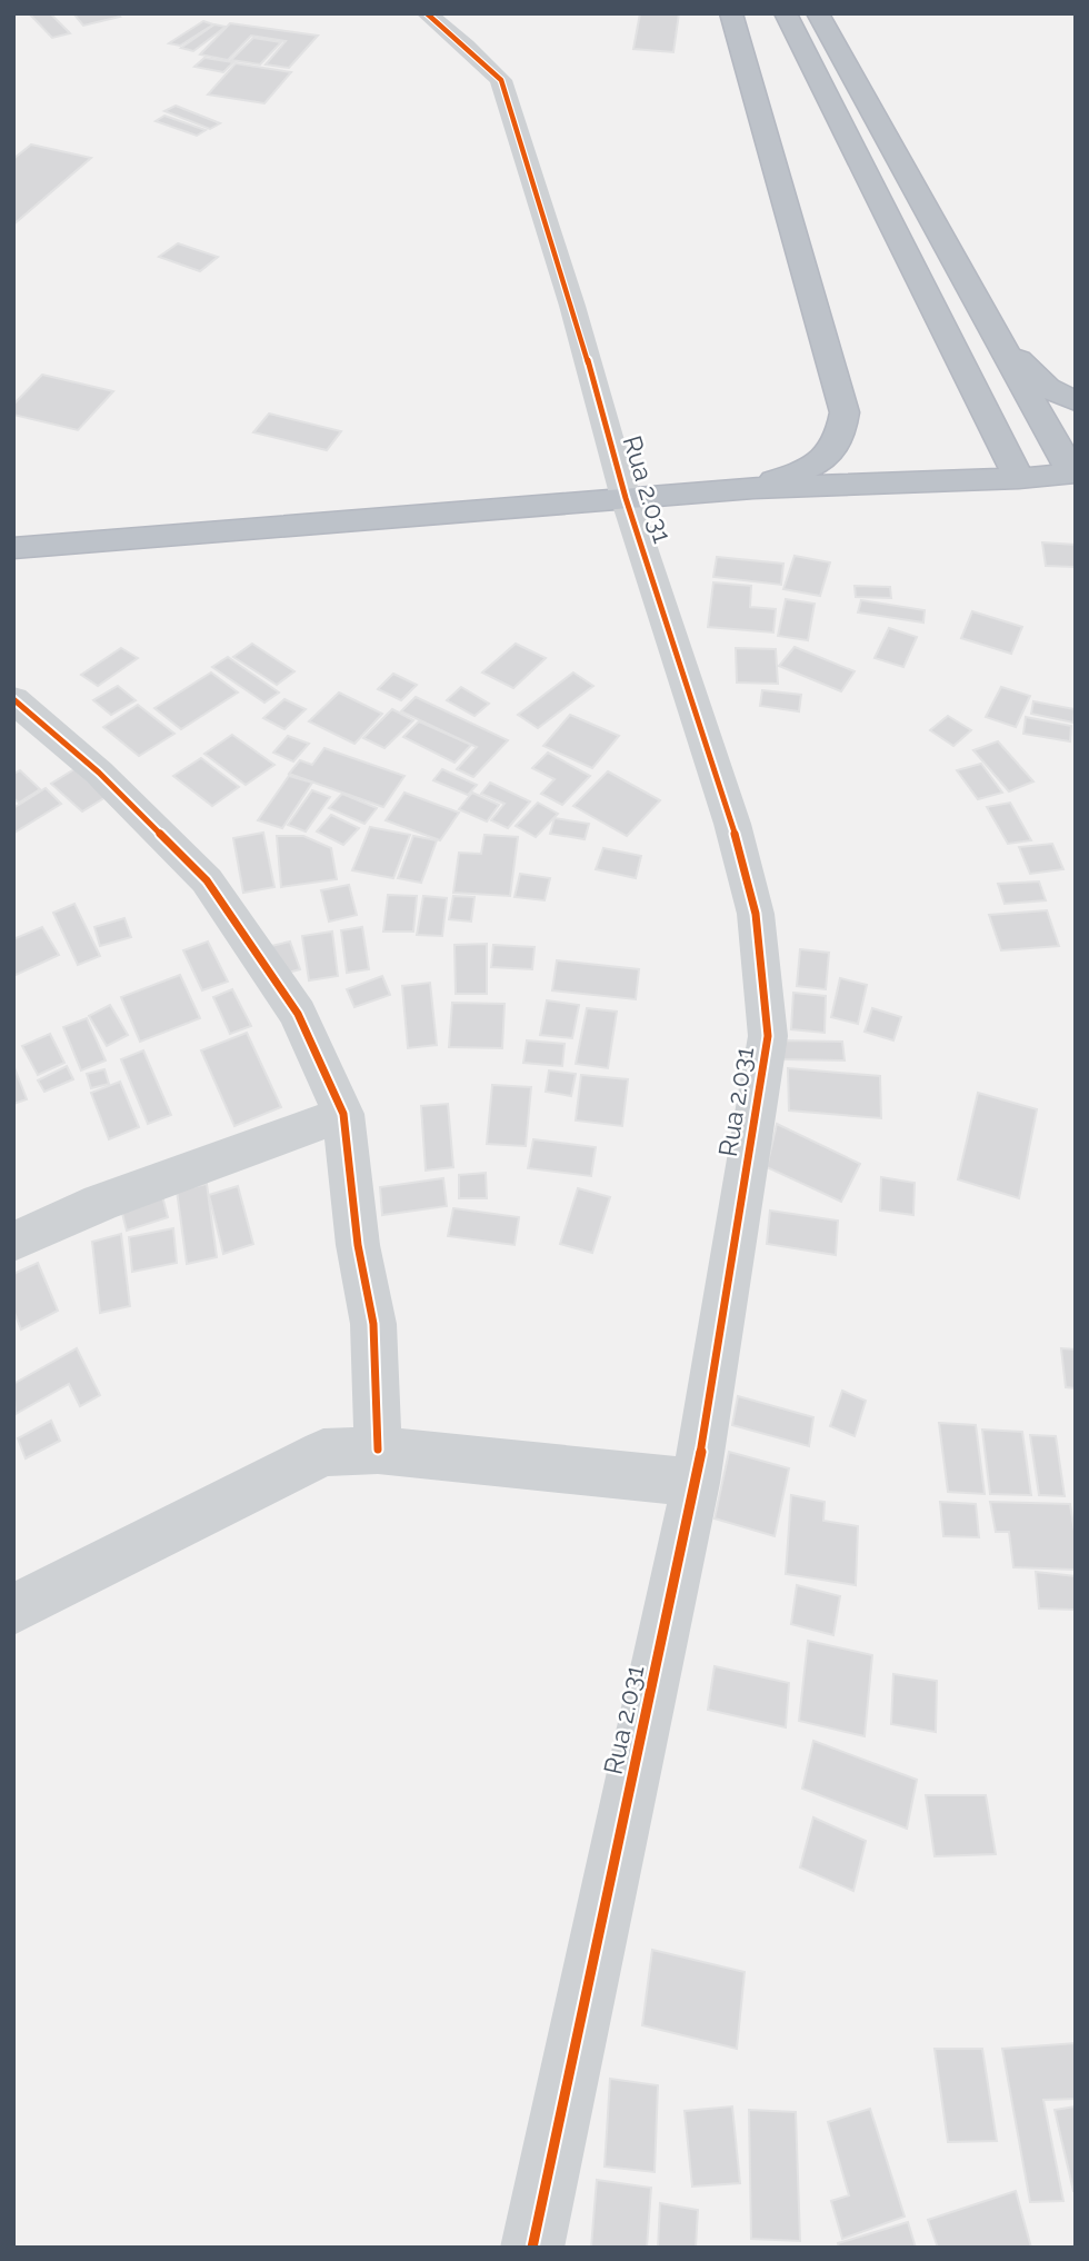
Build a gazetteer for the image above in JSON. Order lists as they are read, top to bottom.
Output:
{
  "streets": {
    "street": ["Rua 2.031"]
  }
}
